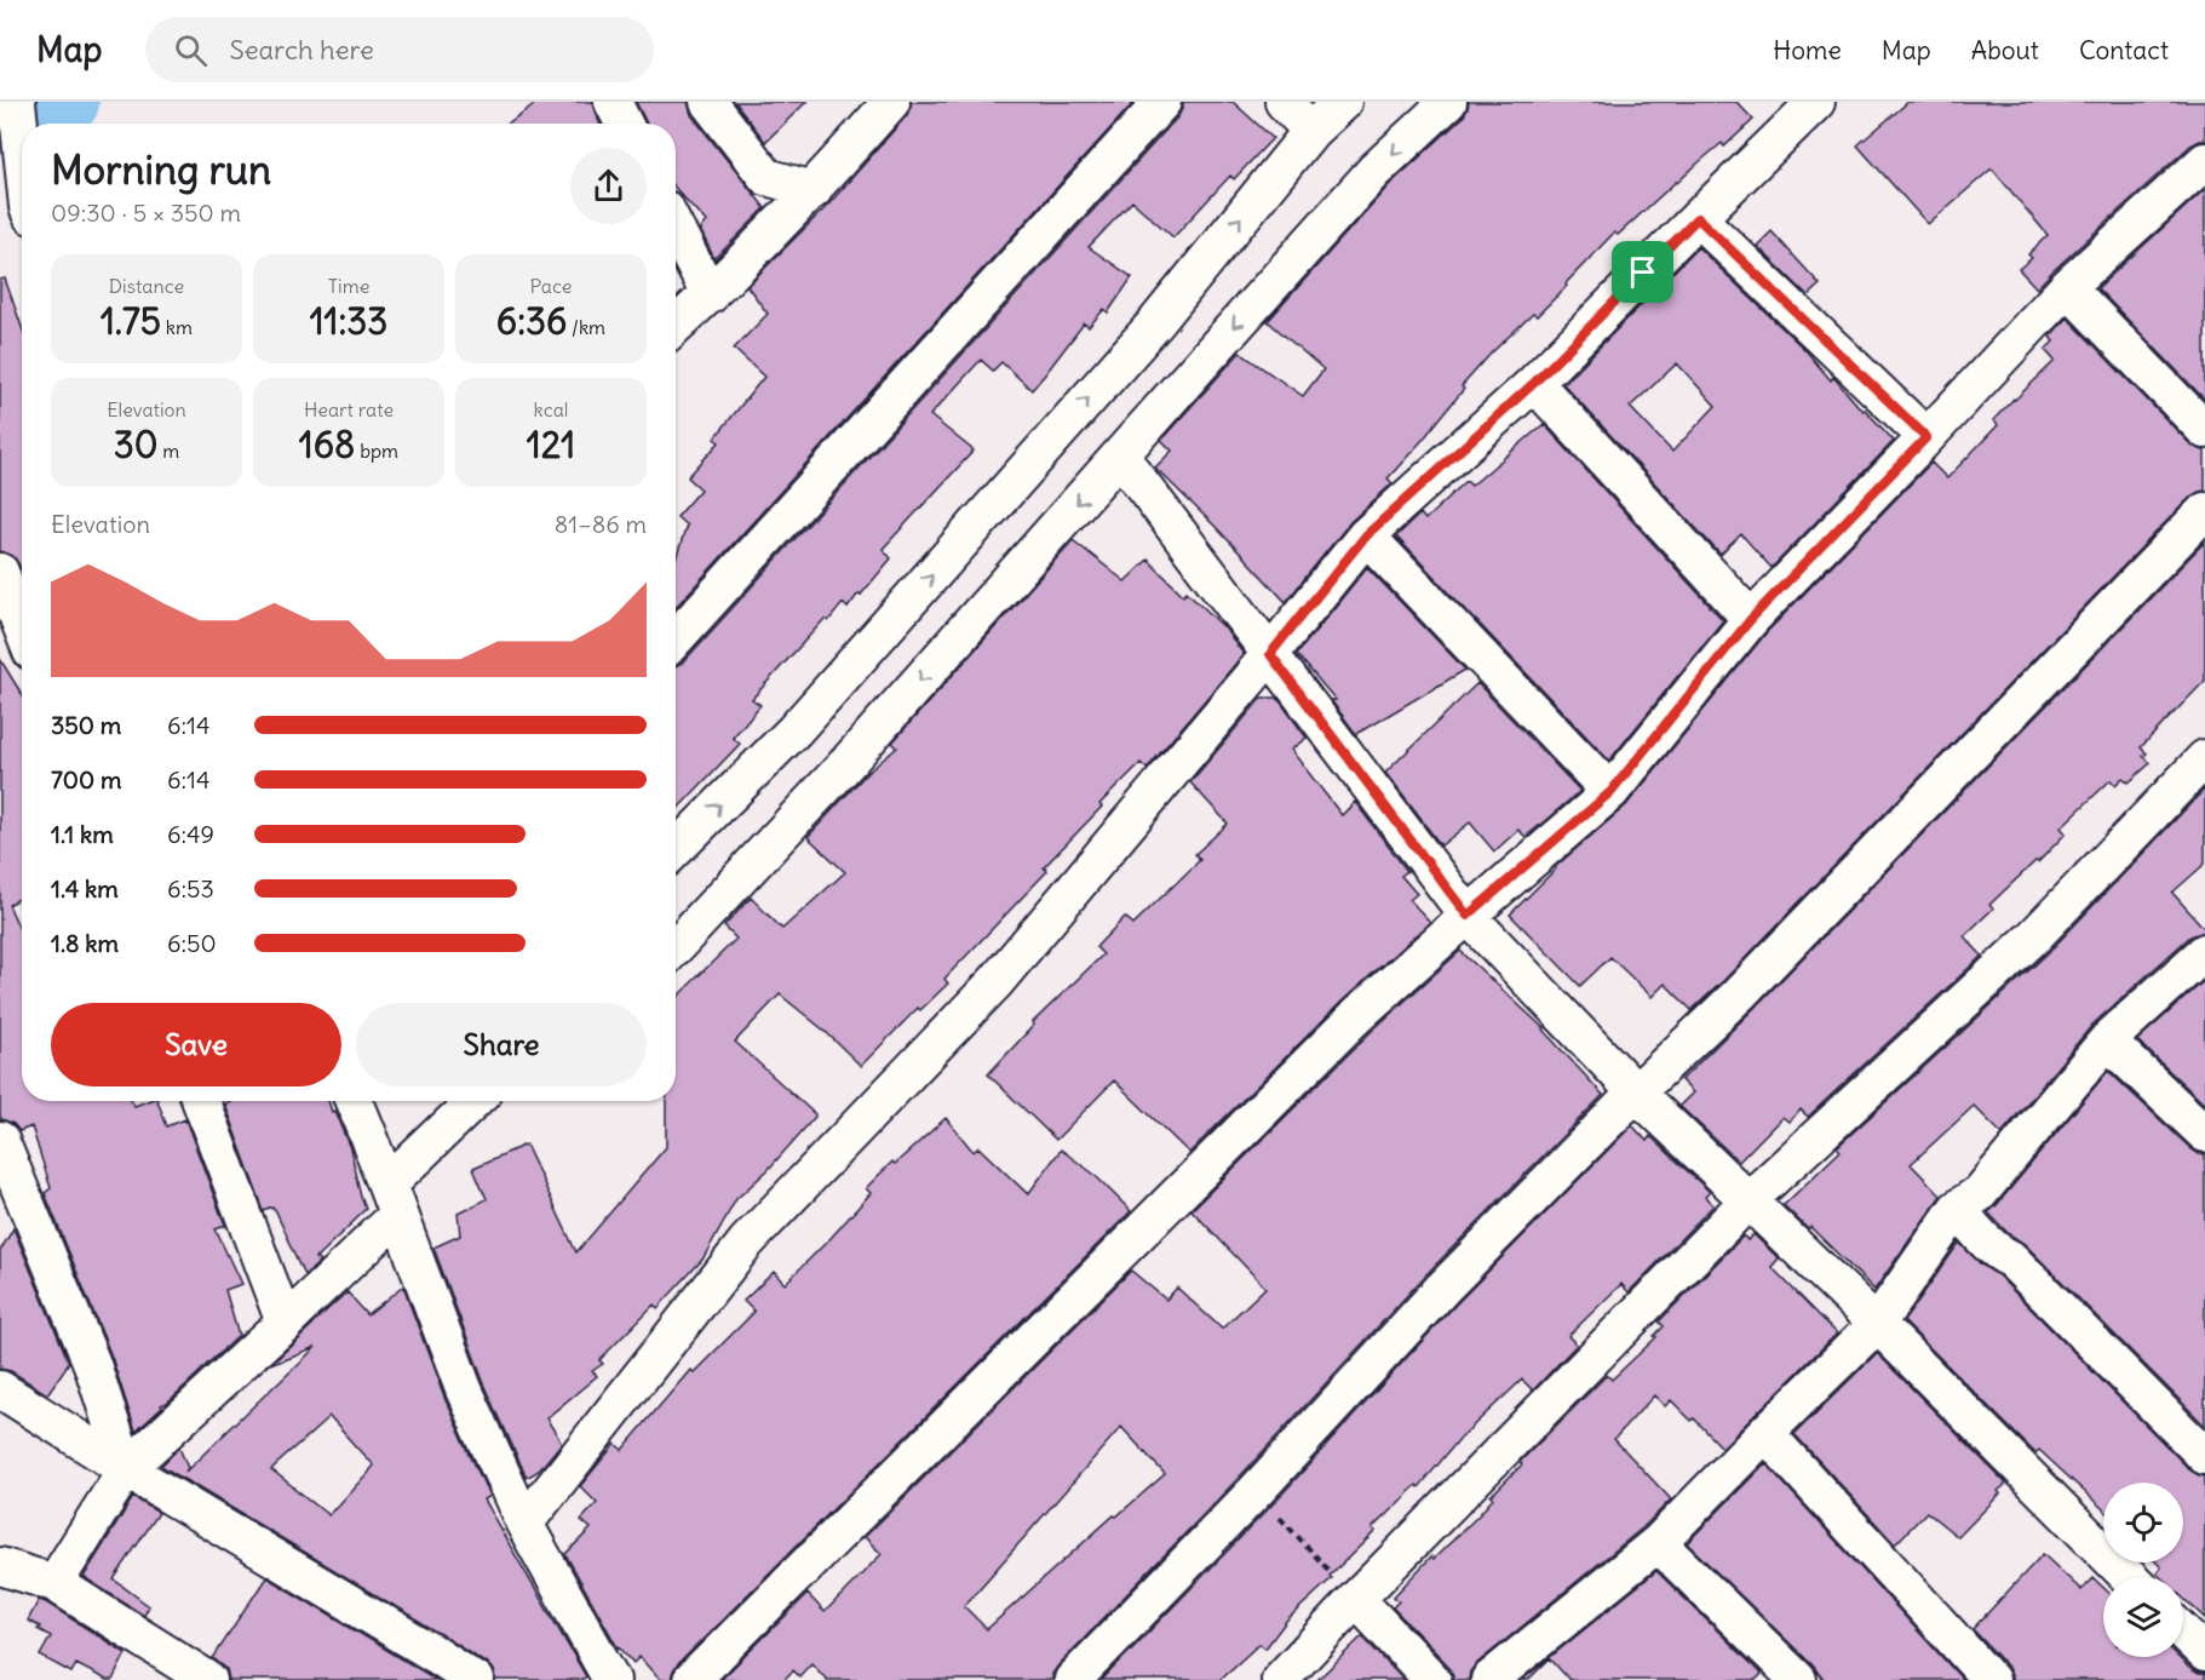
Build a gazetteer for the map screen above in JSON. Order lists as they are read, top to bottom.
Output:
{
  "page": {
    "header": "Map",
    "search": "Search here",
    "nav": [
      "Home",
      "Map",
      "About",
      "Contact"
    ],
    "heading": ["Morning run", "09:30 · 5 × 350 m"],
    "stats": [
      ["Distance", "1.75 km"],
      ["Time", "11:33"],
      ["Pace", "6:36 /km"],
      ["Elevation", "30 m"],
      ["Heart rate", "168 bpm"],
      ["kcal", "121"]
    ],
    "chart": ["Elevation", "81–86 m"],
    "list": [
      {
        "name": "350 m",
        "note": "6:14"
      },
      {
        "name": "700 m",
        "note": "6:14"
      },
      {
        "name": "1.1 km",
        "note": "6:49"
      },
      {
        "name": "1.4 km",
        "note": "6:53"
      },
      {
        "name": "1.8 km",
        "note": "6:50"
      }
    ],
    "buttons": ["Save", "Share"]
  }
}
